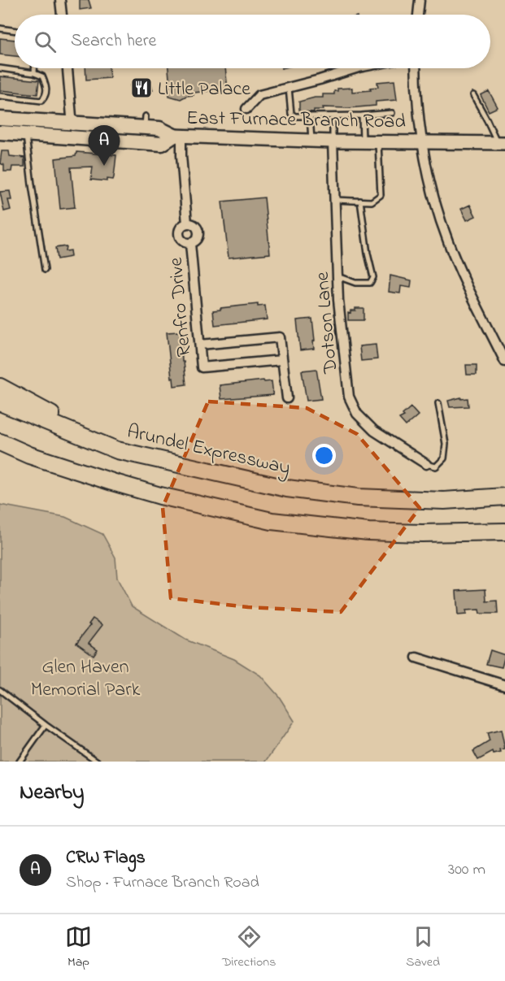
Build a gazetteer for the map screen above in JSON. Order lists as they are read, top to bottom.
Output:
{
  "streets": {
    "highway": ["Arundel Expressway"],
    "main road": ["East Furnace Branch Road"],
    "street": ["Renfro Drive", "Dotson Lane"]
  },
  "crossings": [
    ["East Furnace Branch Road", "Renfro Drive"],
    ["East Furnace Branch Road", "Dotson Lane"]
  ],
  "parks": ["Glen Haven Memorial Park"],
  "places": {
    "restaurant": ["Little Palace"]
  },
  "page": {
    "search": "Search here",
    "pins": "A",
    "heading": "Nearby",
    "list": [
      {
        "mark": "A",
        "name": "CRW Flags",
        "note": "Shop · Furnace Branch Road",
        "value": "300 m"
      }
    ],
    "nav": ["Map", "Directions", "Saved"]
  }
}
